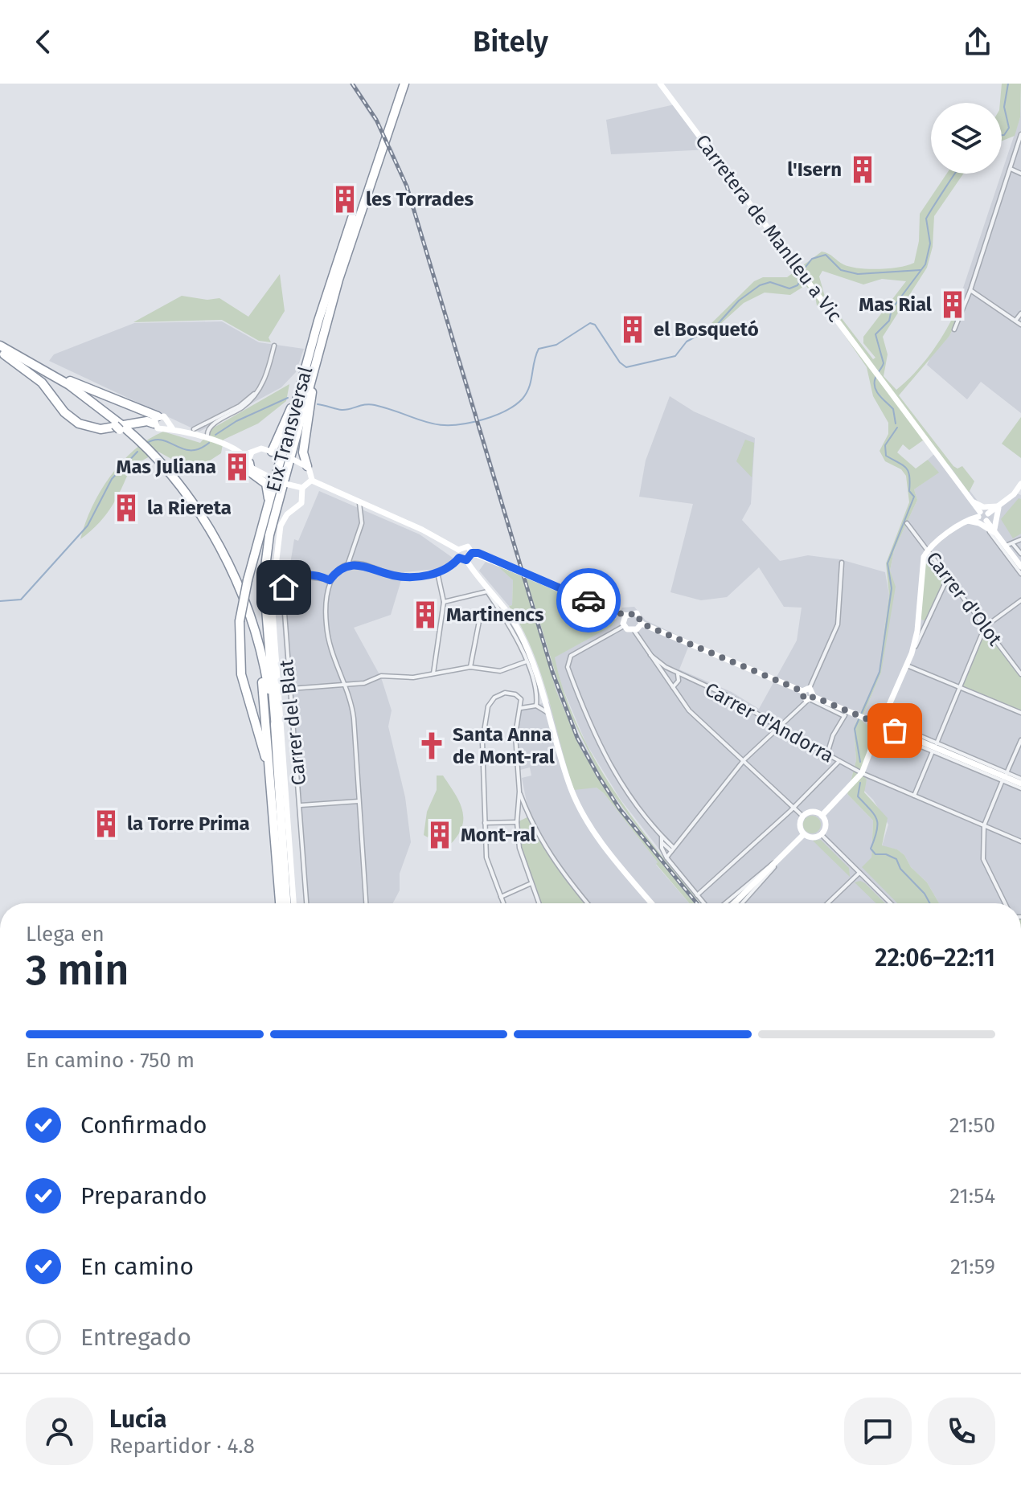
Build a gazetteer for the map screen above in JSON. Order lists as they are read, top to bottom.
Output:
{
  "streets": {
    "highway": ["Eix Transversal"],
    "street": [
      "Carretera de Manlleu a Vic",
      "Carrer d'Olot",
      "Carrer del Blat",
      "Carrer d'Andorra"
    ]
  },
  "places": {
    "building": [
      "l'Isern",
      "les Torrades",
      "Mas Rial",
      "el Bosquetó",
      "Mas Juliana",
      "la Riereta",
      "Martinencs",
      "la Torre Prima",
      "Mont-ral"
    ],
    "church": ["Santa Anna de Mont-ral"]
  },
  "page": {
    "header": "Bitely",
    "heading": ["3 min", "Llega en", "22:06–22:11"],
    "panel": ["Lucía", "Repartidor · 4.8"],
    "bar": "En camino · 750 m",
    "list": [
      ["Confirmado", "21:50"],
      ["Preparando", "21:54"],
      ["En camino", "21:59"],
      "Entregado"
    ]
  }
}
